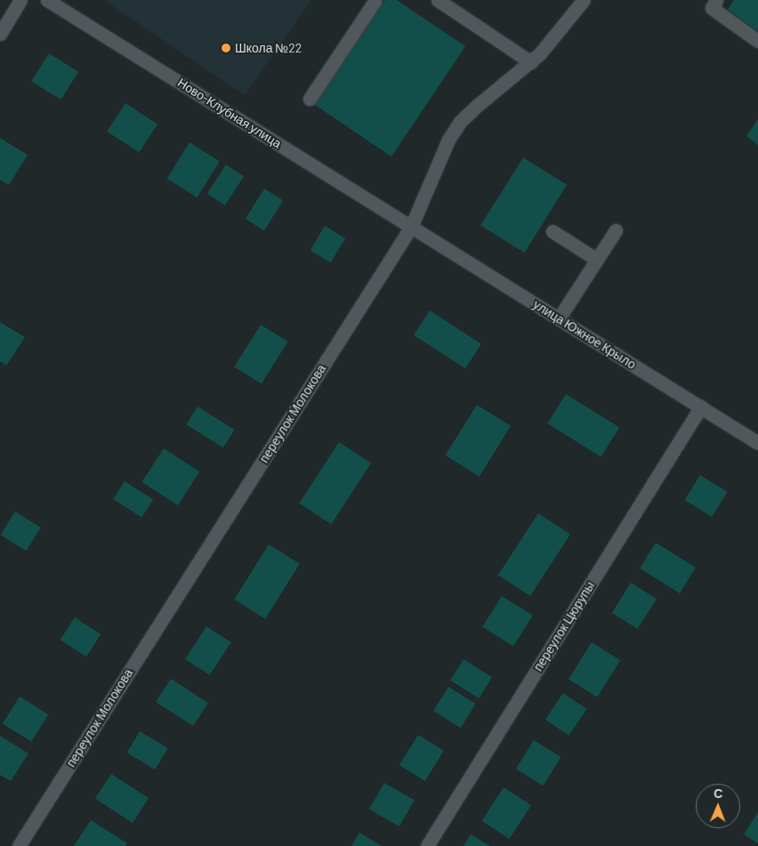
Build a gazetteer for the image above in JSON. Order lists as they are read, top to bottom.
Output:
{
  "streets": {
    "street": [
      "Ново-Клубная улица",
      "улица Южное Крыло",
      "переулок Молокова",
      "переулок Цюрупы"
    ]
  },
  "crossings": [
    ["Ново-Клубная улица", "улица Южное Крыло"],
    ["Ново-Клубная улица", "переулок Молокова"],
    ["улица Южное Крыло", "переулок Молокова"],
    ["улица Южное Крыло", "переулок Цюрупы"]
  ],
  "places": ["Школа №22"],
  "north": "top"
}
